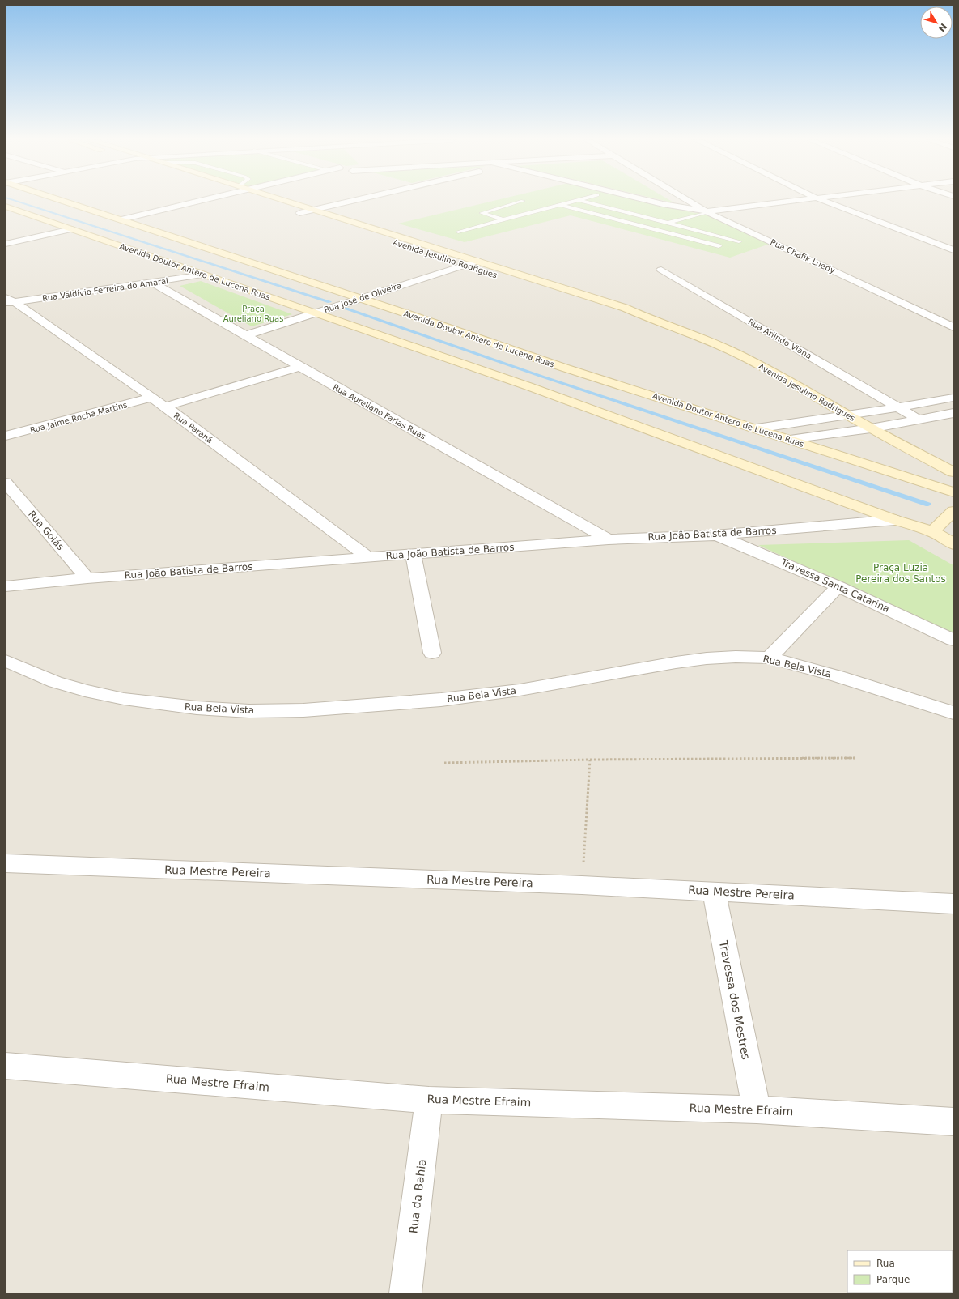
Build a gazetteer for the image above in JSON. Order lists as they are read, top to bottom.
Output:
{
  "streets": {
    "street": [
      "Rua Chafik Luedy",
      "Avenida Jesulino Rodrigues",
      "Avenida Doutor Antero de Lucena Ruas",
      "Rua Valdívio Ferreira do Amaral",
      "Rua José de Oliveira",
      "Rua Arlindo Viana",
      "Rua Aureliano Farias Ruas",
      "Rua Jaime Rocha Martins",
      "Rua Paraná",
      "Rua Goiás",
      "Rua João Batista de Barros",
      "Travessa Santa Catarina",
      "Rua Bela Vista",
      "Rua Mestre Pereira",
      "Travessa dos Mestres",
      "Rua Mestre Efraim",
      "Rua da Bahia"
    ]
  },
  "crossings": [
    ["Avenida Jesulino Rodrigues", "Rua José de Oliveira"],
    ["Avenida Doutor Antero de Lucena Ruas", "Rua Valdívio Ferreira do Amaral"],
    ["Avenida Doutor Antero de Lucena Ruas", "Rua José de Oliveira"],
    ["Avenida Doutor Antero de Lucena Ruas", "Rua João Batista de Barros"],
    ["Rua Valdívio Ferreira do Amaral", "Rua Aureliano Farias Ruas"],
    ["Rua Valdívio Ferreira do Amaral", "Rua Paraná"],
    ["Rua José de Oliveira", "Rua Aureliano Farias Ruas"],
    ["Rua Aureliano Farias Ruas", "Rua João Batista de Barros"],
    ["Rua Jaime Rocha Martins", "Rua Paraná"],
    ["Rua Paraná", "Rua João Batista de Barros"],
    ["Rua Goiás", "Rua João Batista de Barros"],
    ["Rua João Batista de Barros", "Travessa Santa Catarina"],
    ["Rua Mestre Pereira", "Travessa dos Mestres"],
    ["Travessa dos Mestres", "Rua Mestre Efraim"],
    ["Rua Mestre Efraim", "Rua da Bahia"]
  ],
  "parks": ["Praça Aureliano Ruas", "Praça Luzia Pereira dos Santos"],
  "legend": ["Rua", "Parque"],
  "north": "bottom right"
}
